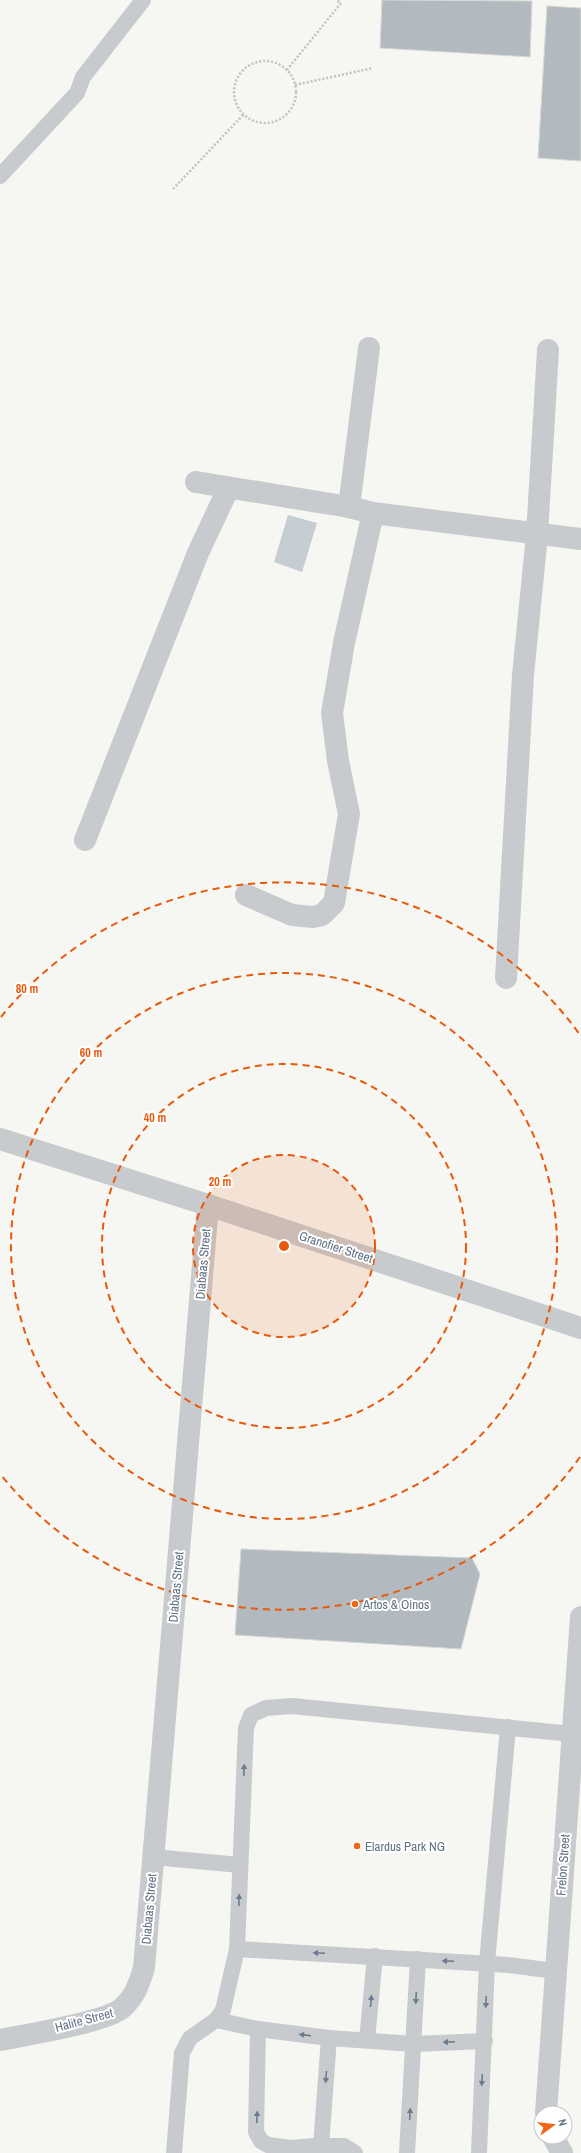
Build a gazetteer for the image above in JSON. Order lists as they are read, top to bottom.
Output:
{
  "streets": {
    "street": [
      "Granofier Street",
      "Diabaas Street",
      "Frelon Street",
      "Halite Street"
    ]
  },
  "crossings": [
    ["Granofier Street", "Diabaas Street"],
    ["Diabaas Street", "Halite Street"]
  ],
  "places": ["Artos & Oinos", "Elardus Park NG"],
  "north": "right",
  "rings": [
    "80 m",
    "60 m",
    "40 m",
    "20 m"
  ]
}
